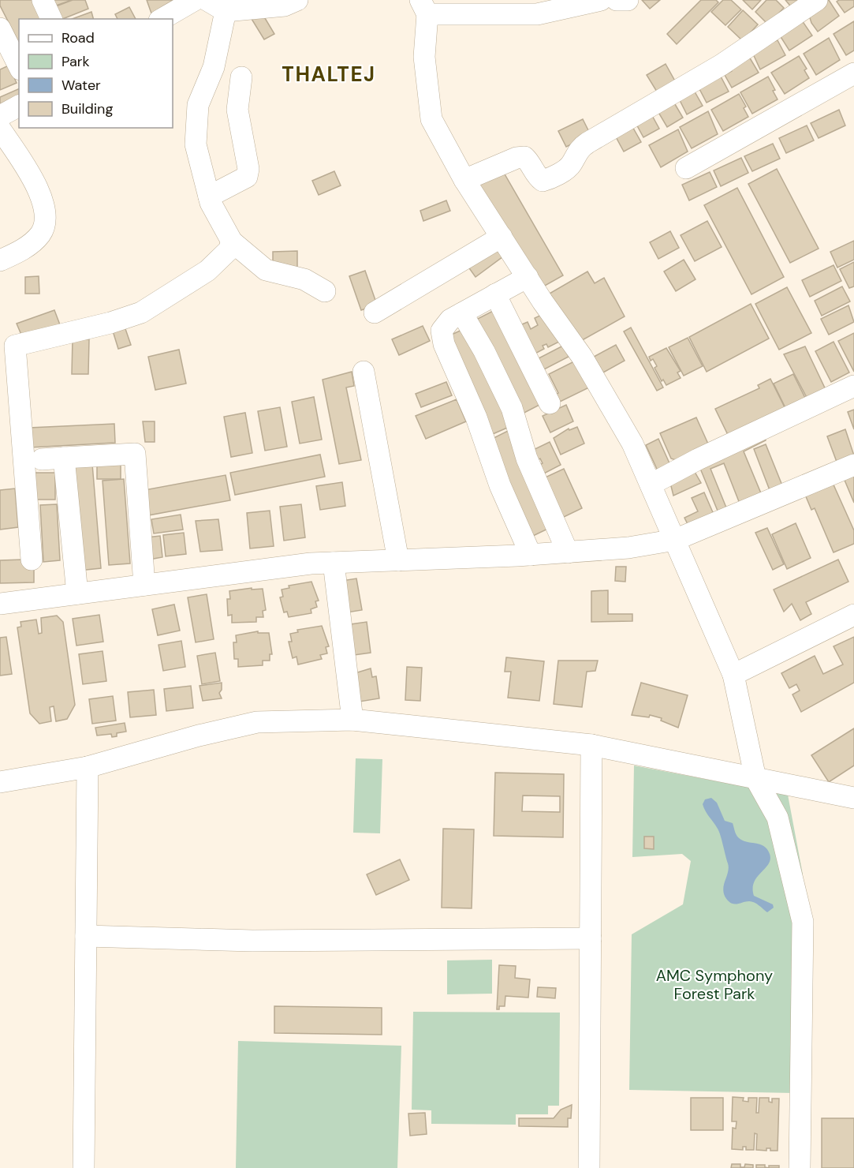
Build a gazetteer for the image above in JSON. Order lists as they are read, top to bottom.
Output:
{
  "districts": ["THALTEJ"],
  "parks": ["AMC Symphony Forest Park"],
  "legend": [
    "Road",
    "Park",
    "Water",
    "Building"
  ]
}
